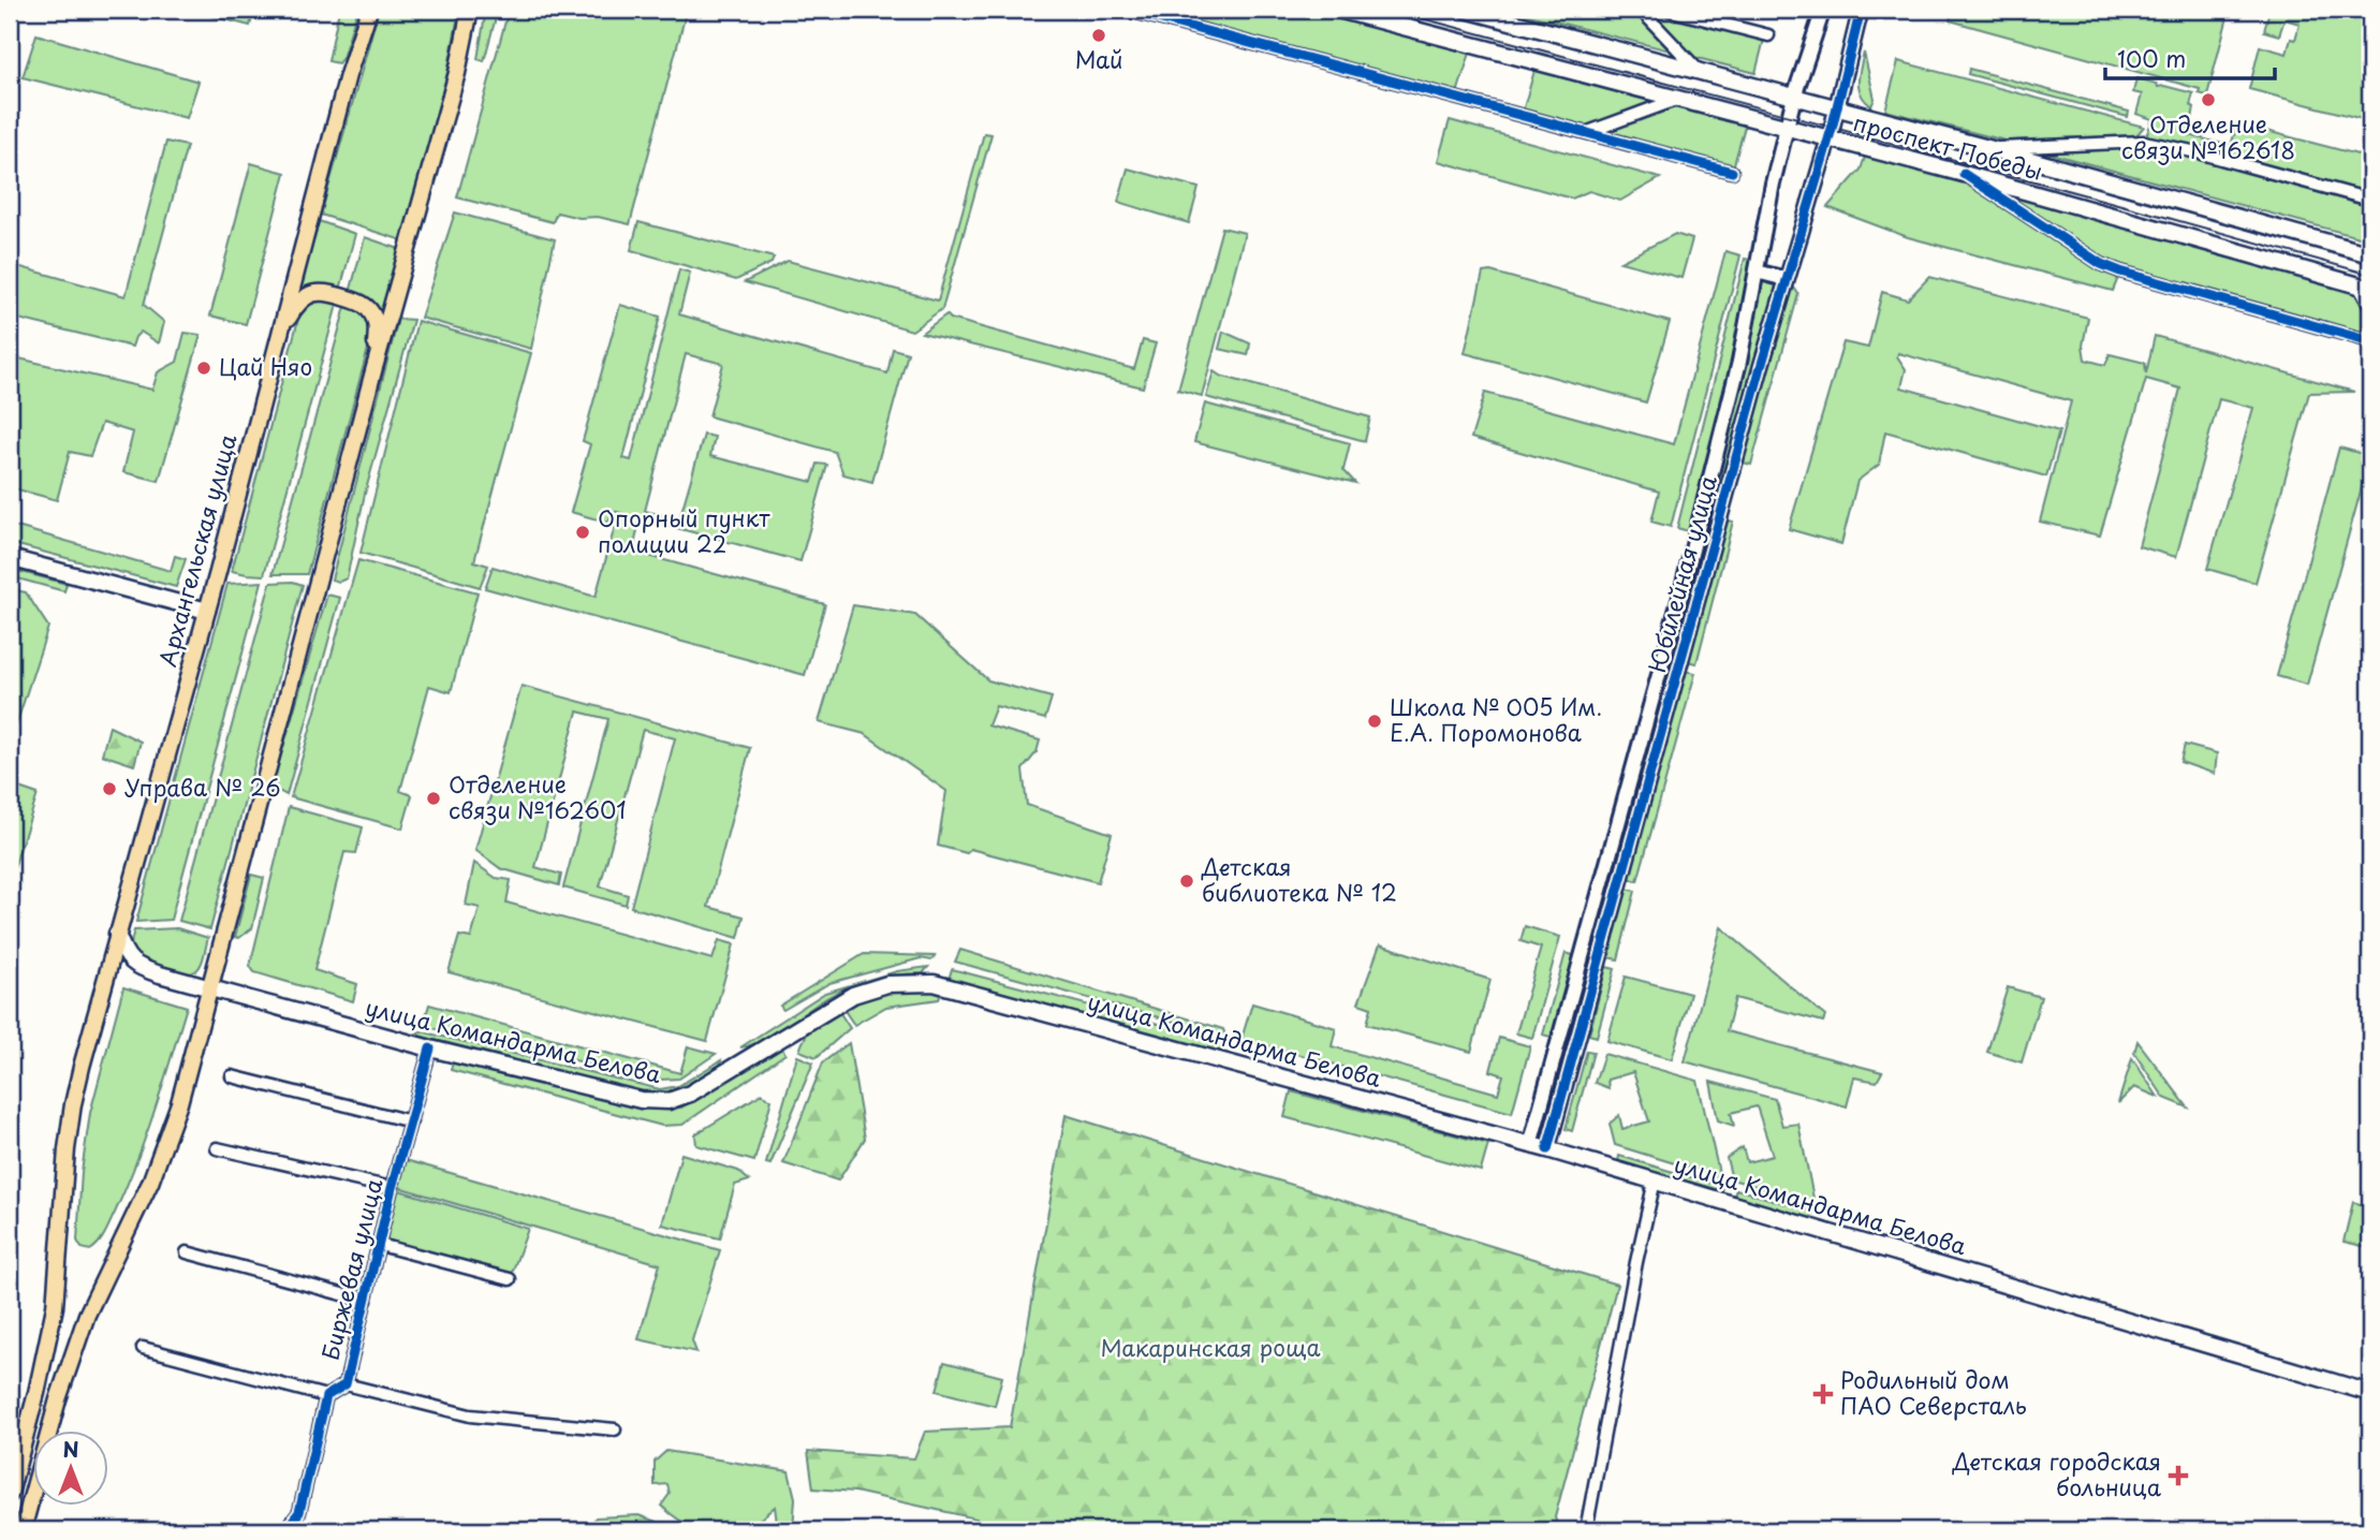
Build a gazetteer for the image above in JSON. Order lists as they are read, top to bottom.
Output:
{
  "streets": {
    "main road": ["проспект Победы", "Архангельская улица", "улица Командарма Белова"],
    "street": ["Юбилейная улица", "Биржевая улица"]
  },
  "crossings": [
    ["проспект Победы", "Юбилейная улица"],
    ["Архангельская улица", "улица Командарма Белова"],
    ["Юбилейная улица", "улица Командарма Белова"],
    ["улица Командарма Белова", "Биржевая улица"]
  ],
  "parks": ["Макаринская роща"],
  "places": {
    "other": [
      "Май",
      "Отделение связи №162618",
      "Цай Няо",
      "Опорный пункт полиции 22",
      "Школа № 005 Им. Е.А. Поромонова",
      "Управа № 26",
      "Отделение связи №162601",
      "Детская библиотека № 12"
    ],
    "health": ["Родильный дом ПАО Северсталь", "Детская городская больница"]
  },
  "scale_bar": "100 m",
  "north": "top"
}
